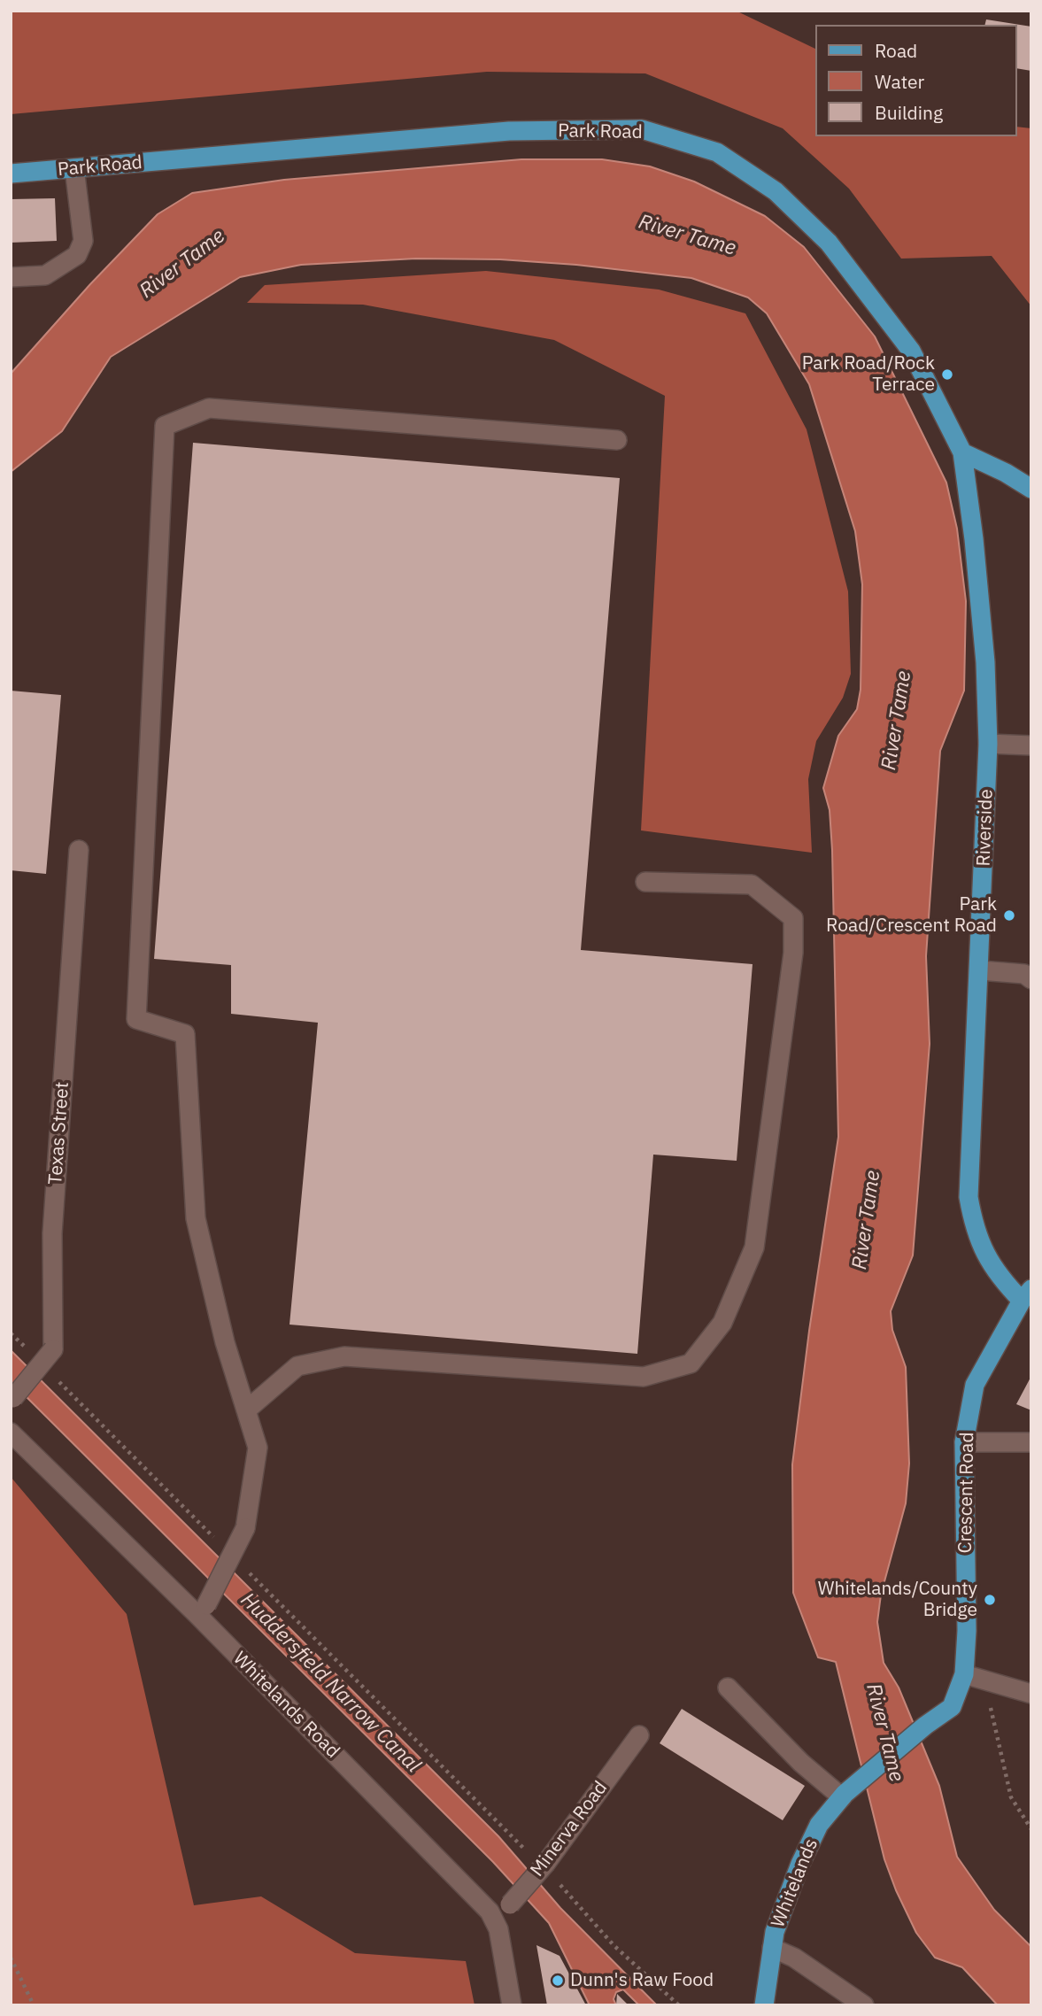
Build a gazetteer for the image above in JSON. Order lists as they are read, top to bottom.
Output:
{
  "streets": {
    "main road": [
      "Park Road",
      "Riverside",
      "Crescent Road",
      "Whitelands"
    ],
    "street": ["Texas Street", "Whitelands Road", "Minerva Road"]
  },
  "crossings": [
    ["Park Road", "Riverside"],
    ["Riverside", "Crescent Road"],
    ["Crescent Road", "Whitelands"],
    ["Whitelands Road", "Minerva Road"]
  ],
  "water": ["River Tame", "Huddersfield Narrow Canal"],
  "places": [
    "Park Road/Rock Terrace",
    "Park Road/Crescent Road",
    "Whitelands/County Bridge",
    "Dunn's Raw Food"
  ],
  "legend": ["Road", "Water", "Building"]
}
